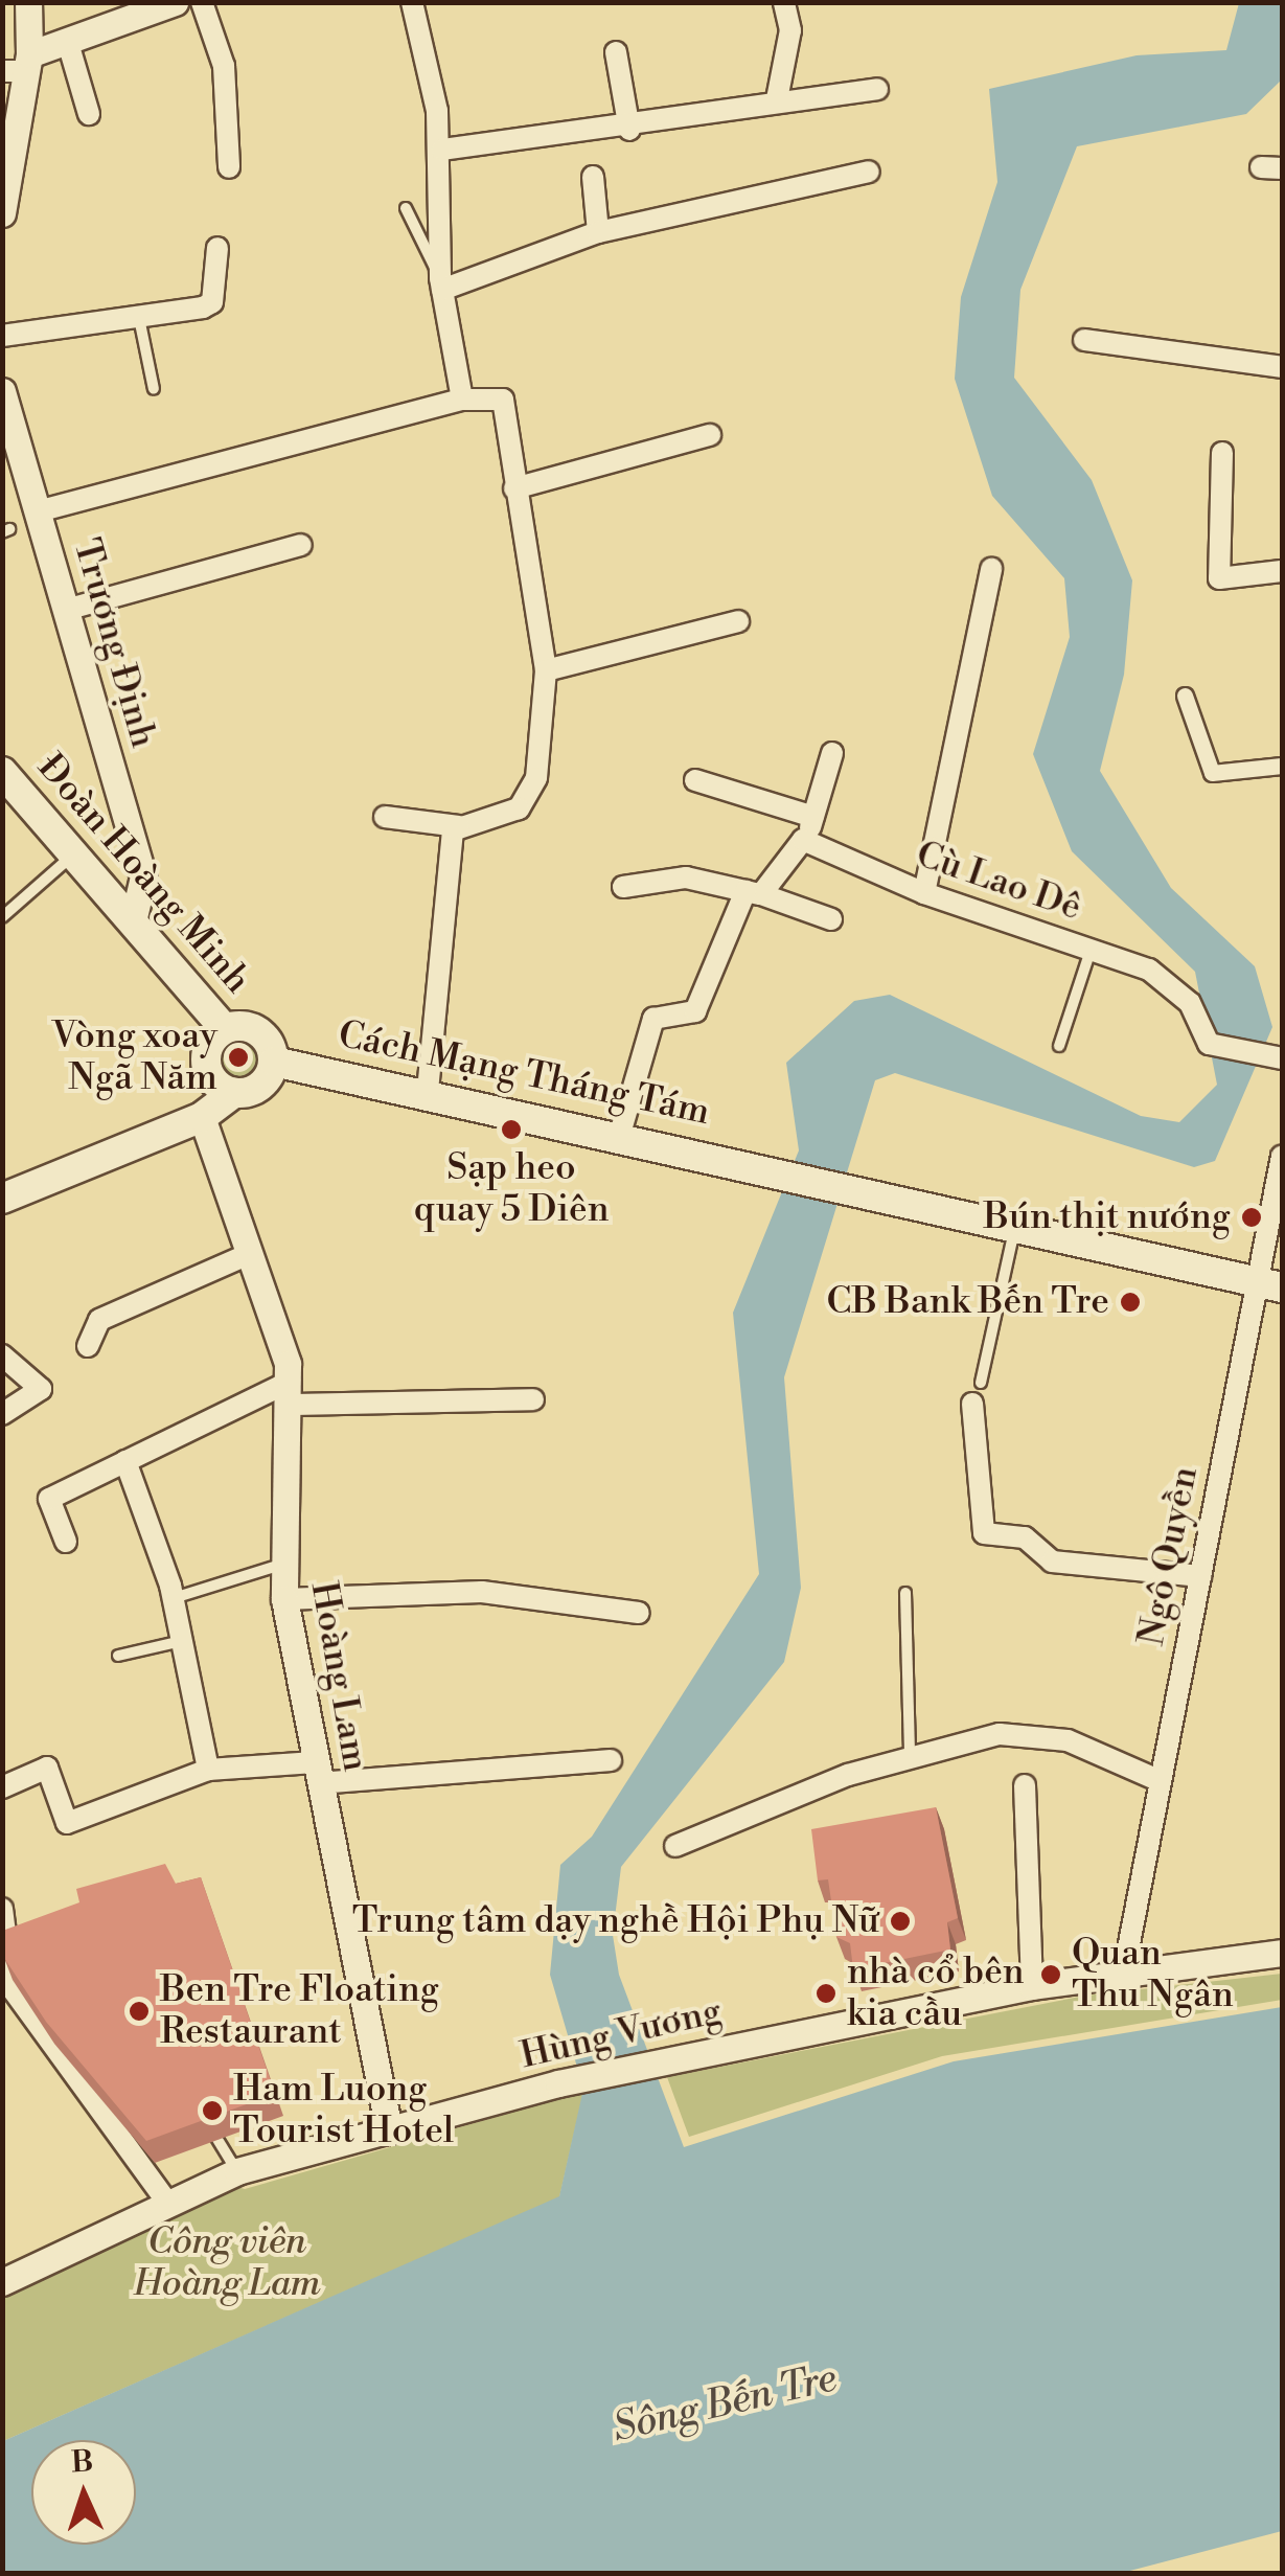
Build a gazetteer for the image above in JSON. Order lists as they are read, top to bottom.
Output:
{
  "streets": {
    "main road": ["Đoàn Hoàng Minh", "Cách Mạng Tháng Tám"],
    "street": [
      "Trương Định",
      "Cù Lao Dê",
      "Ngô Quyền",
      "Hoàng Lam",
      "Hùng Vương"
    ]
  },
  "crossings": [
    ["Trương Định", "Đoàn Hoàng Minh"],
    ["Đoàn Hoàng Minh", "Cách Mạng Tháng Tám"],
    ["Ngô Quyền", "Hùng Vương"],
    ["Hoàng Lam", "Hùng Vương"]
  ],
  "water": ["Sông Bến Tre"],
  "parks": ["Công viên Hoàng Lam"],
  "places": [
    "Vòng xoay Ngã Năm",
    "Sạp heo quay 5 Diên",
    "Bún thịt nướng",
    "CB Bank Bến Tre",
    "Trung tâm dạy nghề Hội Phụ Nữ",
    "Quan Thu Ngân",
    "nhà cổ bên kia cầu",
    "Ben Tre Floating Restaurant",
    "Ham Luong Tourist Hotel"
  ],
  "north": "top"
}
